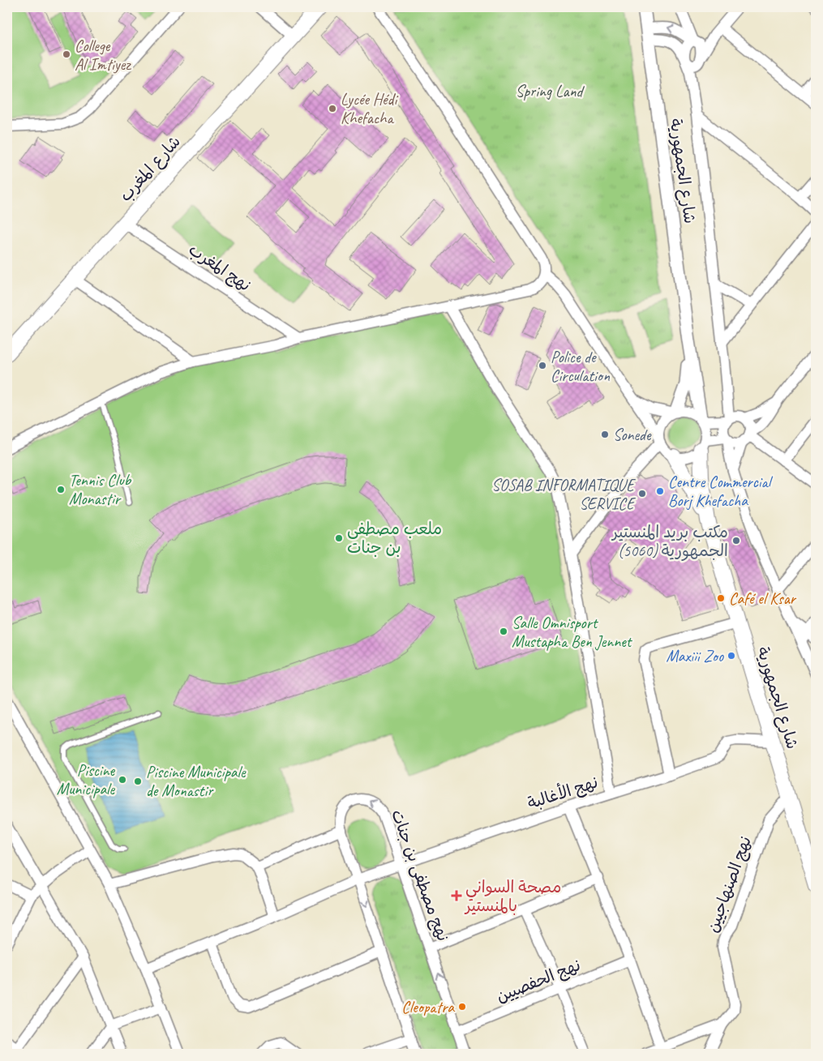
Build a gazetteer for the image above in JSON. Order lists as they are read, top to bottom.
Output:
{
  "streets": {
    "main road": ["شارع المغرب", "شارع الجمهورية"],
    "street": [
      "نهج المغرب",
      "نهج الأغالبة",
      "نهج مصطفى بن جنات",
      "نهج الصنهاجيين",
      "نهج الحفصيين"
    ]
  },
  "crossings": [
    ["شارع المغرب", "نهج المغرب"],
    ["شارع الجمهورية", "نهج الأغالبة"],
    ["شارع الجمهورية", "نهج الصنهاجيين"],
    ["نهج الأغالبة", "نهج مصطفى بن جنات"],
    ["نهج مصطفى بن جنات", "نهج الحفصيين"]
  ],
  "parks": ["Spring Land"],
  "places": {
    "other": [
      "College Al Imtiyez",
      "Lycée Hédi Khefacha",
      "Police de Circulation",
      "Sonede",
      "Tennis Club Monastir",
      "Centre Commercial Borj Khefacha",
      "SOSAB INFORMATIQUE SERVICE",
      "ملعب مصطفى بن جنات",
      "مكتب بريد المنستير الجمهورية (5060)",
      "Café el Ksar",
      "Salle Omnisport Mustapha Ben Jennet",
      "Maxiii Zoo",
      "Piscine Municipale",
      "Piscine Municipale de Monastir",
      "Cleopatra"
    ],
    "health": ["مصحة السواني بالمنستير"]
  }
}
